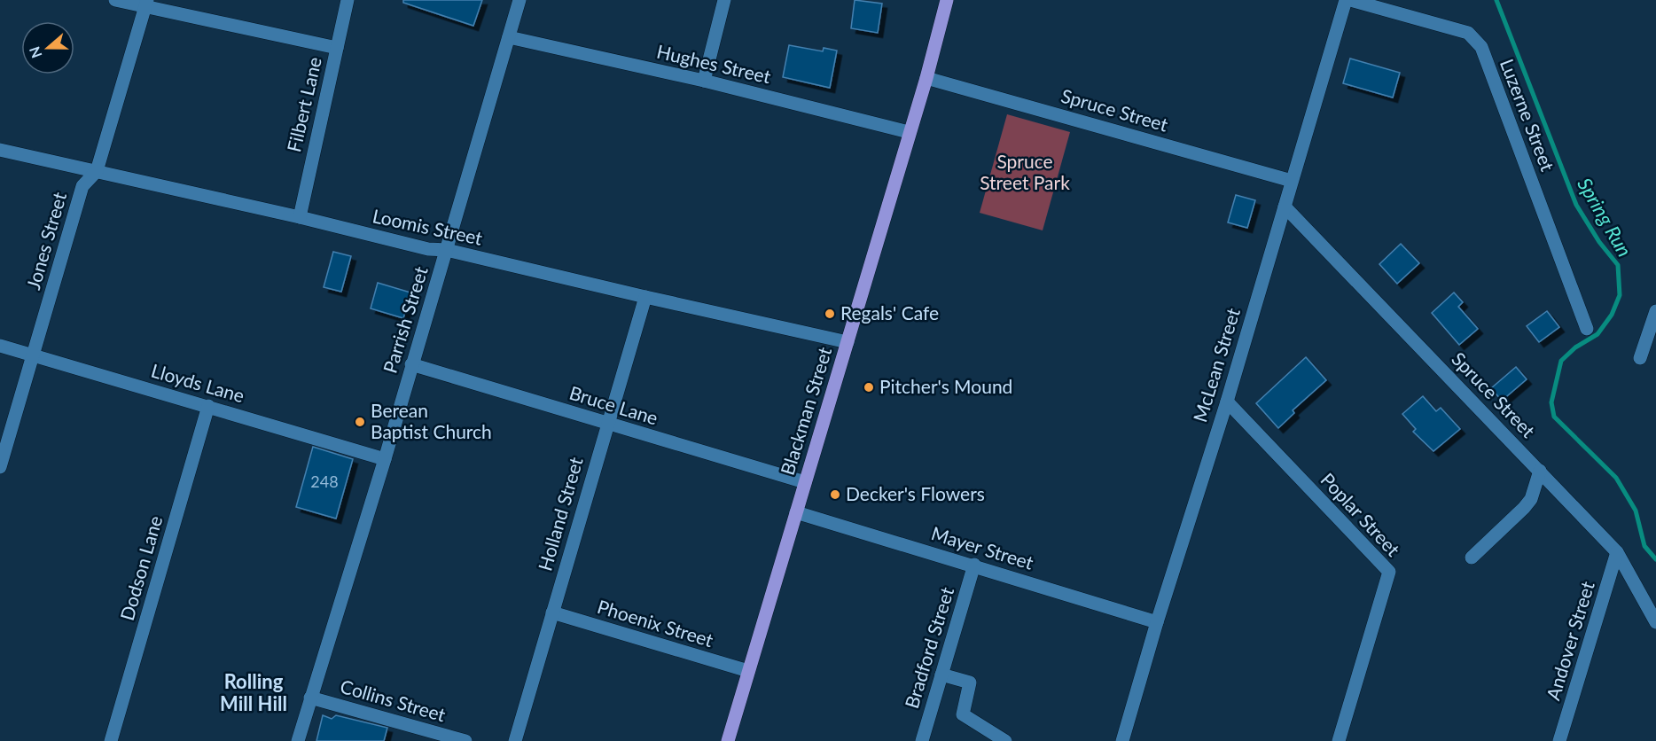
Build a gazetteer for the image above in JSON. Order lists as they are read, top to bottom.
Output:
{
  "streets": {
    "main road": ["Blackman Street"],
    "street": [
      "Hughes Street",
      "Filbert Lane",
      "Spruce Street",
      "Luzerne Street",
      "Loomis Street",
      "Jones Street",
      "Parrish Street",
      "McLean Street",
      "Lloyds Lane",
      "Bruce Lane",
      "Holland Street",
      "Poplar Street",
      "Mayer Street",
      "Dodson Lane",
      "Phoenix Street",
      "Andover Street",
      "Bradford Street",
      "Collins Street"
    ]
  },
  "crossings": [
    ["Hughes Street", "Parrish Street"],
    ["Hughes Street", "Blackman Street"],
    ["Filbert Lane", "Loomis Street"],
    ["Spruce Street", "McLean Street"],
    ["Spruce Street", "Blackman Street"],
    ["Spruce Street", "Andover Street"],
    ["Loomis Street", "Jones Street"],
    ["Loomis Street", "Parrish Street"],
    ["Loomis Street", "Blackman Street"],
    ["Loomis Street", "Holland Street"],
    ["Jones Street", "Lloyds Lane"],
    ["Parrish Street", "Lloyds Lane"],
    ["Parrish Street", "Bruce Lane"],
    ["Parrish Street", "Collins Street"],
    ["McLean Street", "Poplar Street"],
    ["McLean Street", "Mayer Street"],
    ["Lloyds Lane", "Dodson Lane"],
    ["Bruce Lane", "Blackman Street"],
    ["Bruce Lane", "Holland Street"],
    ["Blackman Street", "Mayer Street"],
    ["Blackman Street", "Phoenix Street"],
    ["Holland Street", "Phoenix Street"],
    ["Mayer Street", "Bradford Street"]
  ],
  "districts": ["Rolling Mill Hill"],
  "water": ["Spring Run"],
  "parks": ["Spruce Street Park"],
  "places": [
    "Regals' Cafe",
    "Pitcher's Mound",
    "Berean Baptist Church",
    "Decker's Flowers"
  ],
  "house_numbers": ["248"],
  "north": "left"
}
